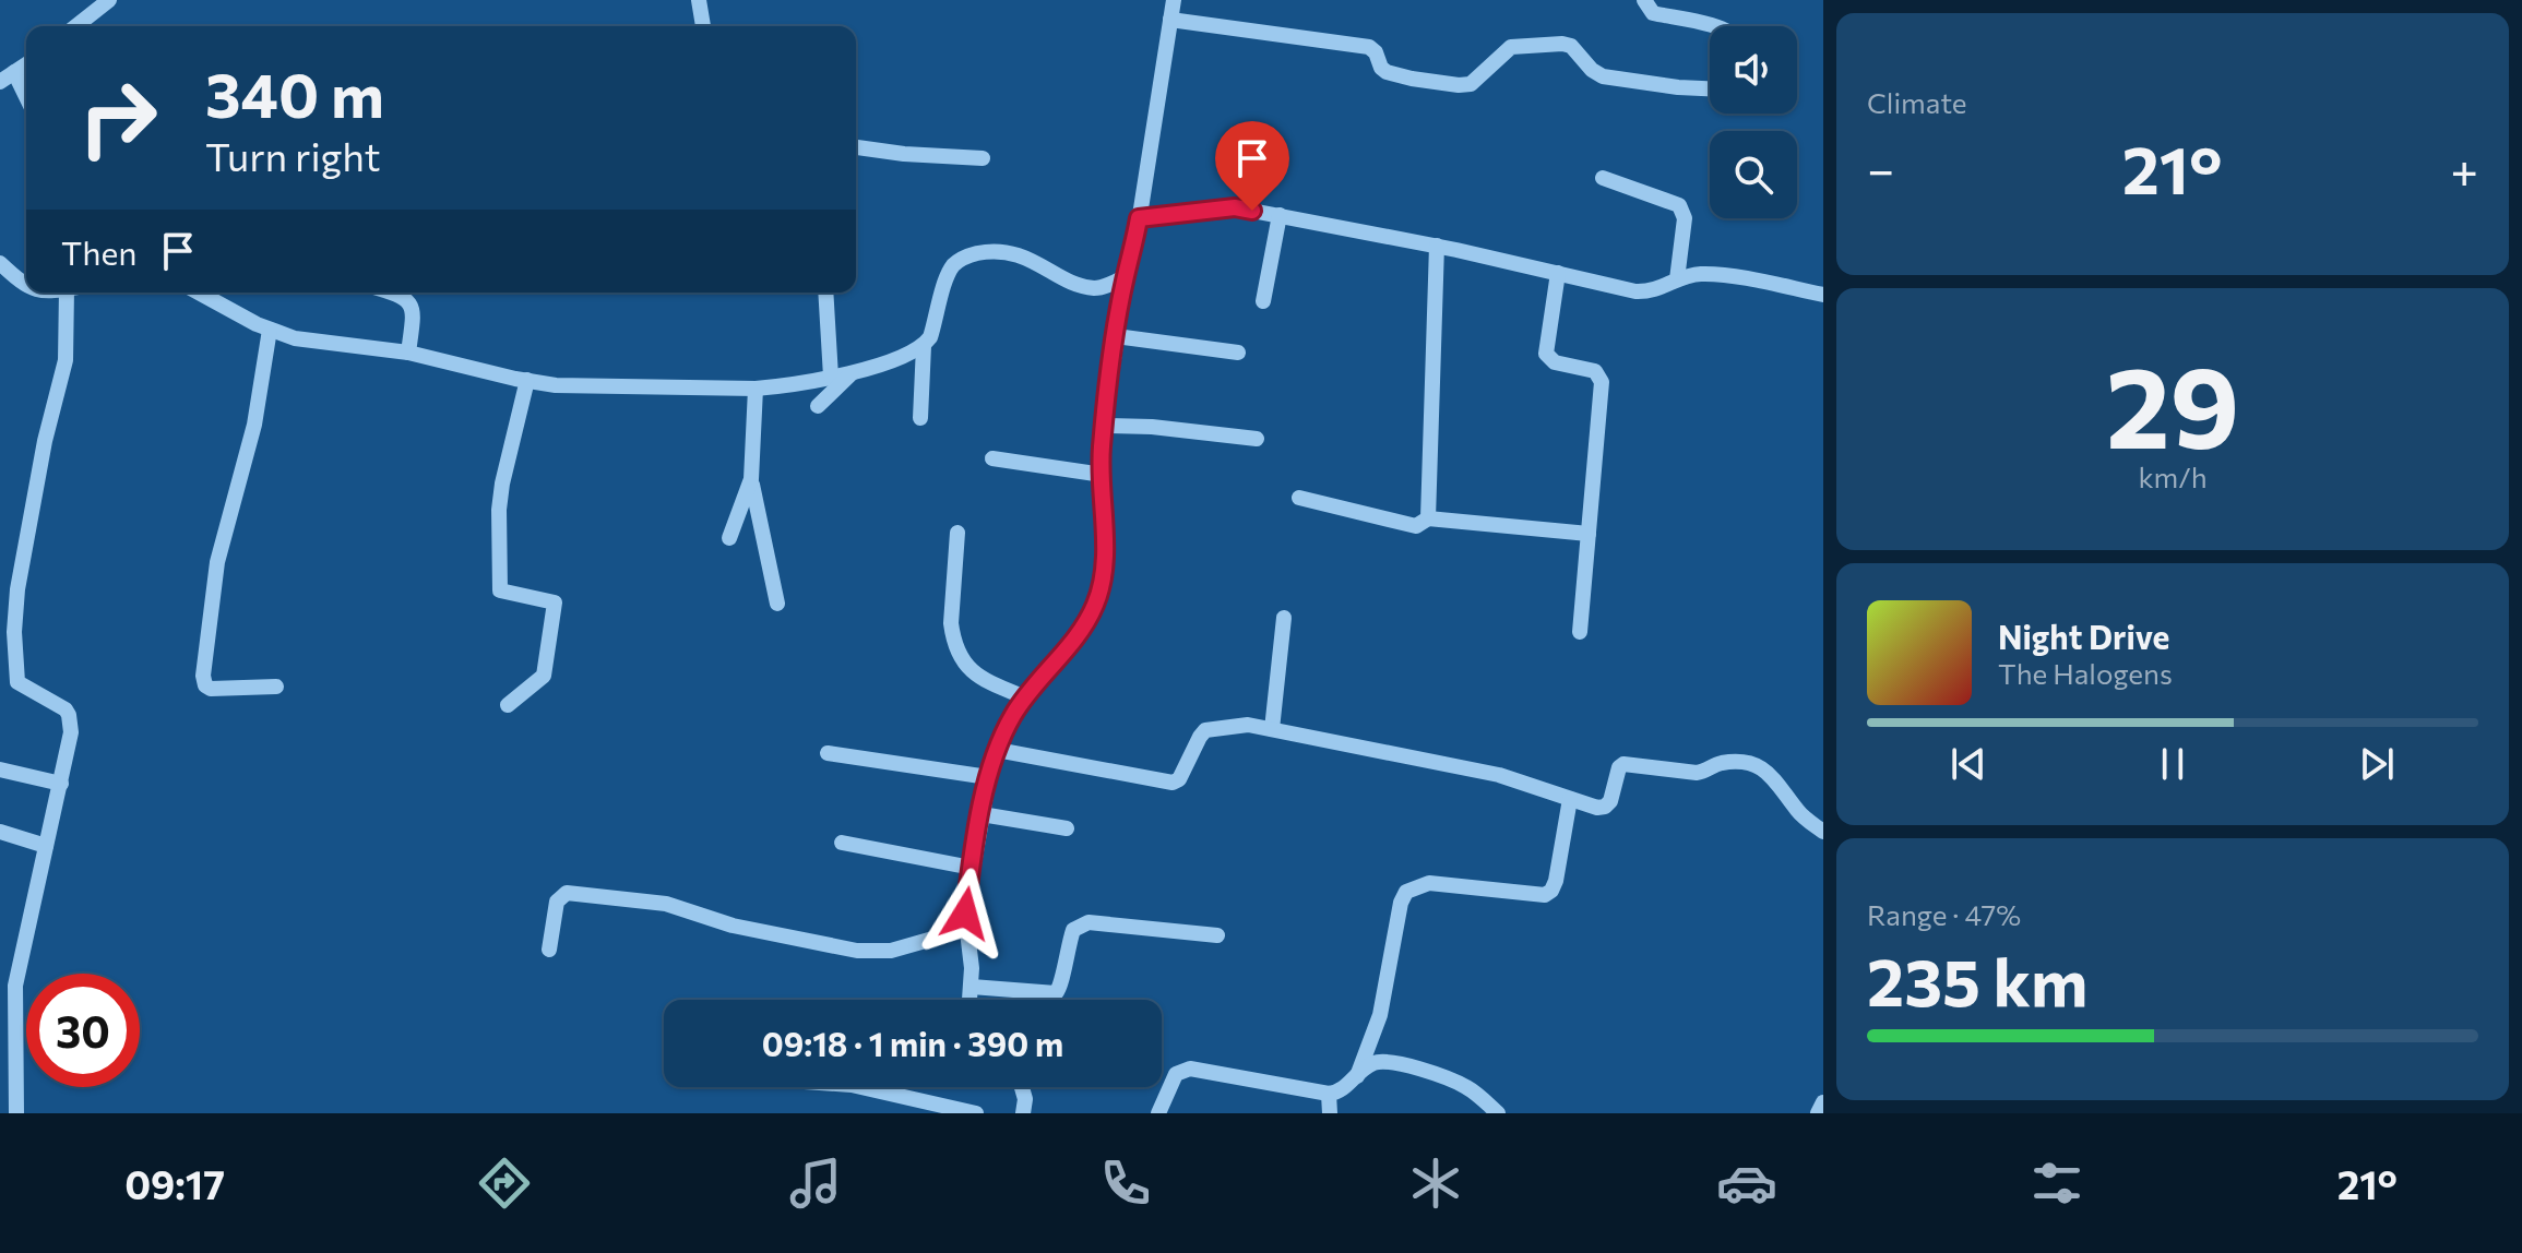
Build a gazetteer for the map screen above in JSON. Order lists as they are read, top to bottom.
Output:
{
  "page": {
    "tile": [
      "Climate",
      ["29", "km/h"],
      ["Range · 47%", "235 km"]
    ],
    "turn": ["340 m", "Turn right"],
    "heat": ["−", "21°", "+"],
    "then": "Then",
    "song": ["Night Drive", "The Halogens"],
    "limit": "30",
    "trip": "09:18 · 1 min · 390 m",
    "tabs": ["09:17", "21°"]
  }
}
